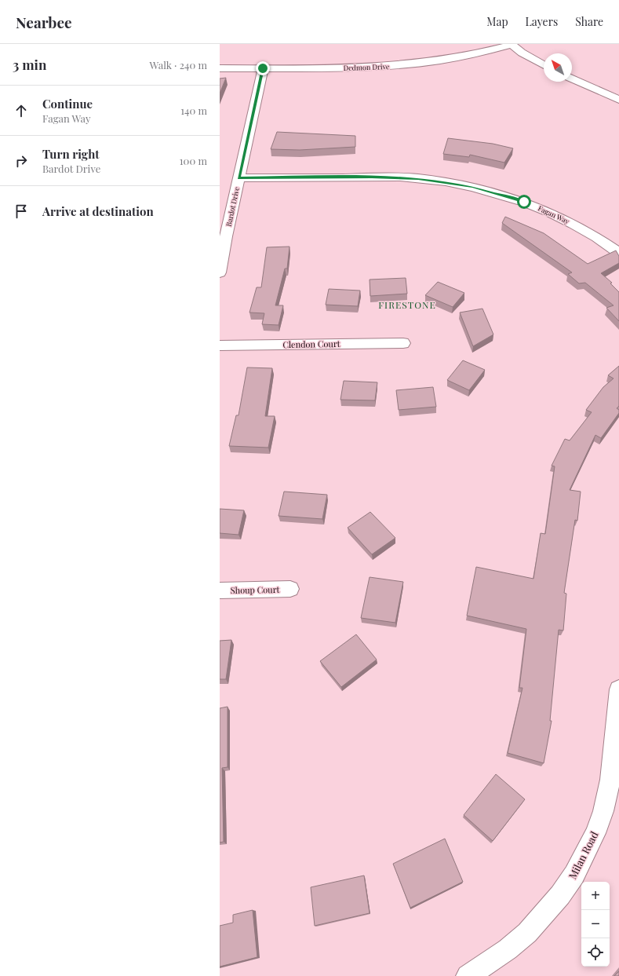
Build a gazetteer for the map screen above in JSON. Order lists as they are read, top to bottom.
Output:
{
  "streets": {
    "street": [
      "Dedmon Drive",
      "Bardot Drive",
      "Fagan Way",
      "Clendon Court",
      "Shoup Court",
      "Milan Road"
    ]
  },
  "crossings": [
    ["Dedmon Drive", "Bardot Drive"],
    ["Bardot Drive", "Fagan Way"]
  ],
  "districts": ["FIRESTONE"],
  "north": "top left",
  "page": {
    "header": "Nearbee",
    "nav": ["Map", "Layers", "Share"],
    "heading": ["3 min", "Walk · 240 m"],
    "list": [
      ["Continue", "Fagan Way", "140 m"],
      ["Turn right", "Bardot Drive", "100 m"],
      "Arrive at destination"
    ],
    "map_buttons": ["+", "−"]
  }
}
